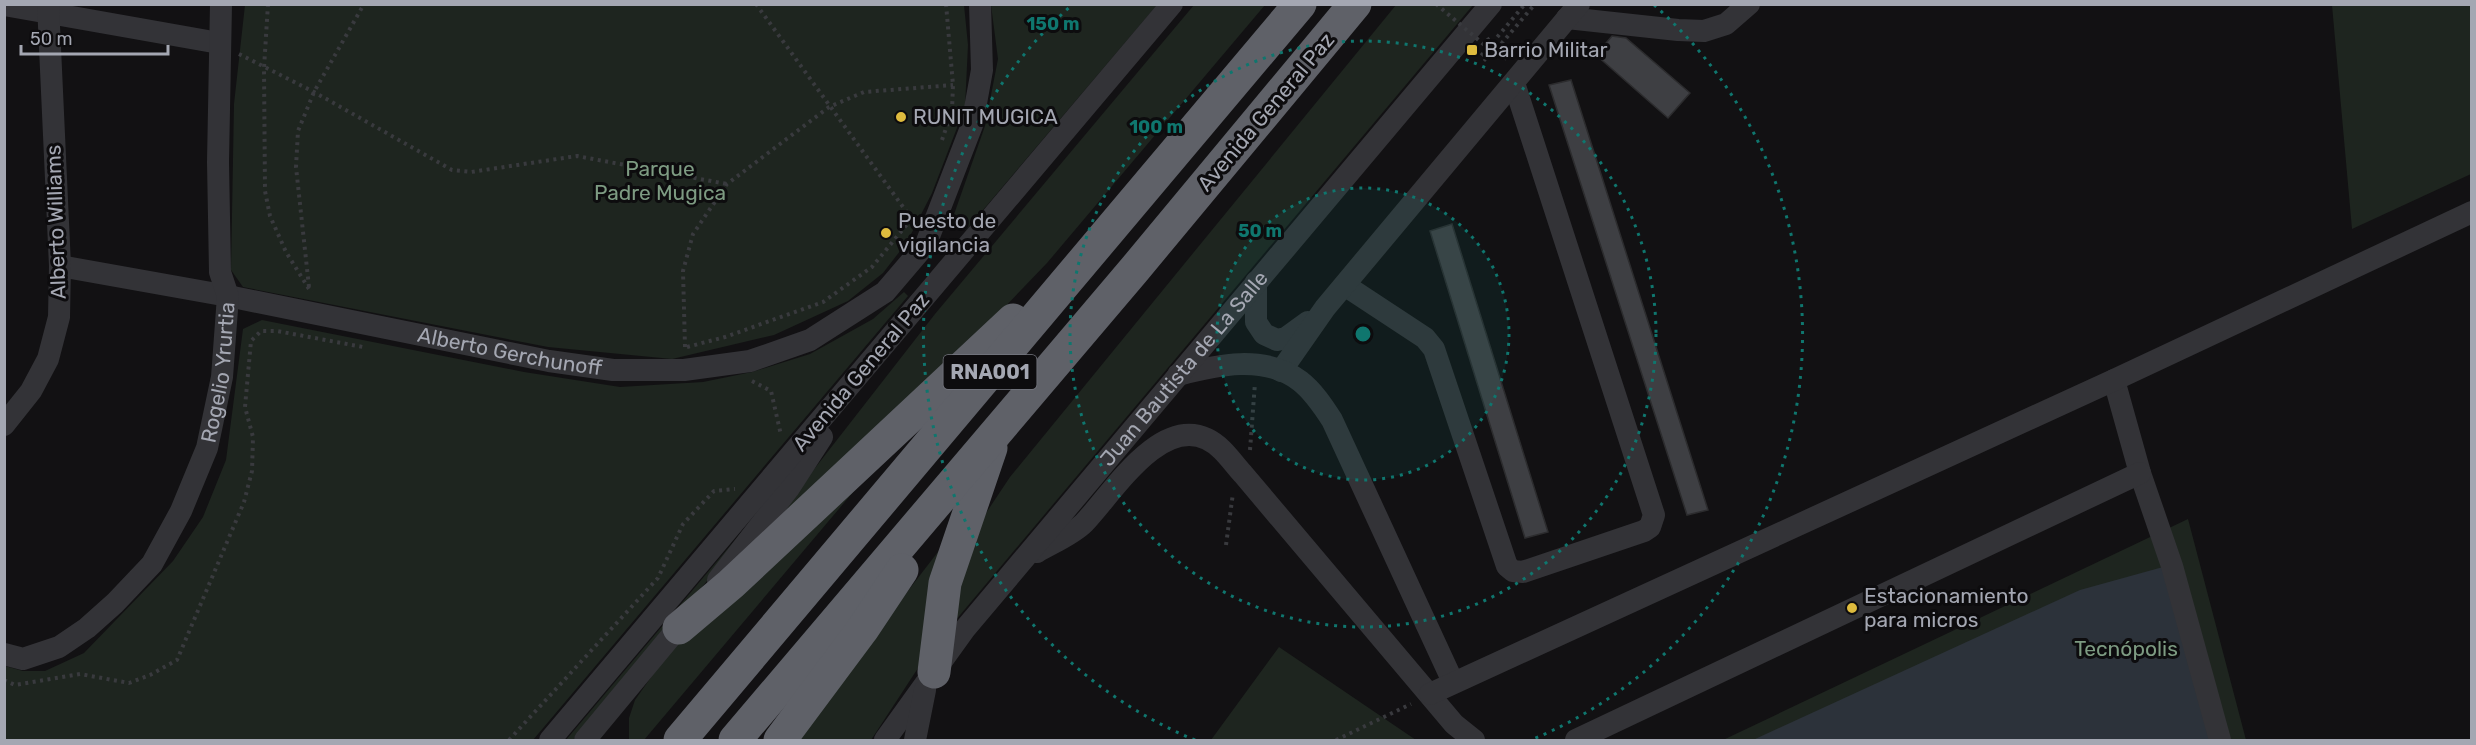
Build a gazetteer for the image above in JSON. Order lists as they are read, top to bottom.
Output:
{
  "streets": {
    "highway": ["Avenida General Paz", "RNA001"],
    "street": [
      "Alberto Williams",
      "Alberto Gerchunoff",
      "Juan Bautista de La Salle",
      "Rogelio Yrurtia"
    ]
  },
  "crossings": [
    ["Alberto Williams", "Alberto Gerchunoff"],
    ["Alberto Gerchunoff", "Rogelio Yrurtia"]
  ],
  "parks": ["Parque Padre Mugica", "Tecnópolis"],
  "places": {
    "transit": ["Barrio Militar"],
    "other": ["RUNIT MUGICA", "Puesto de vigilancia", "Estacionamiento para micros"]
  },
  "scale_bar": "50 m",
  "rings": ["150 m", "100 m", "50 m"]
}
